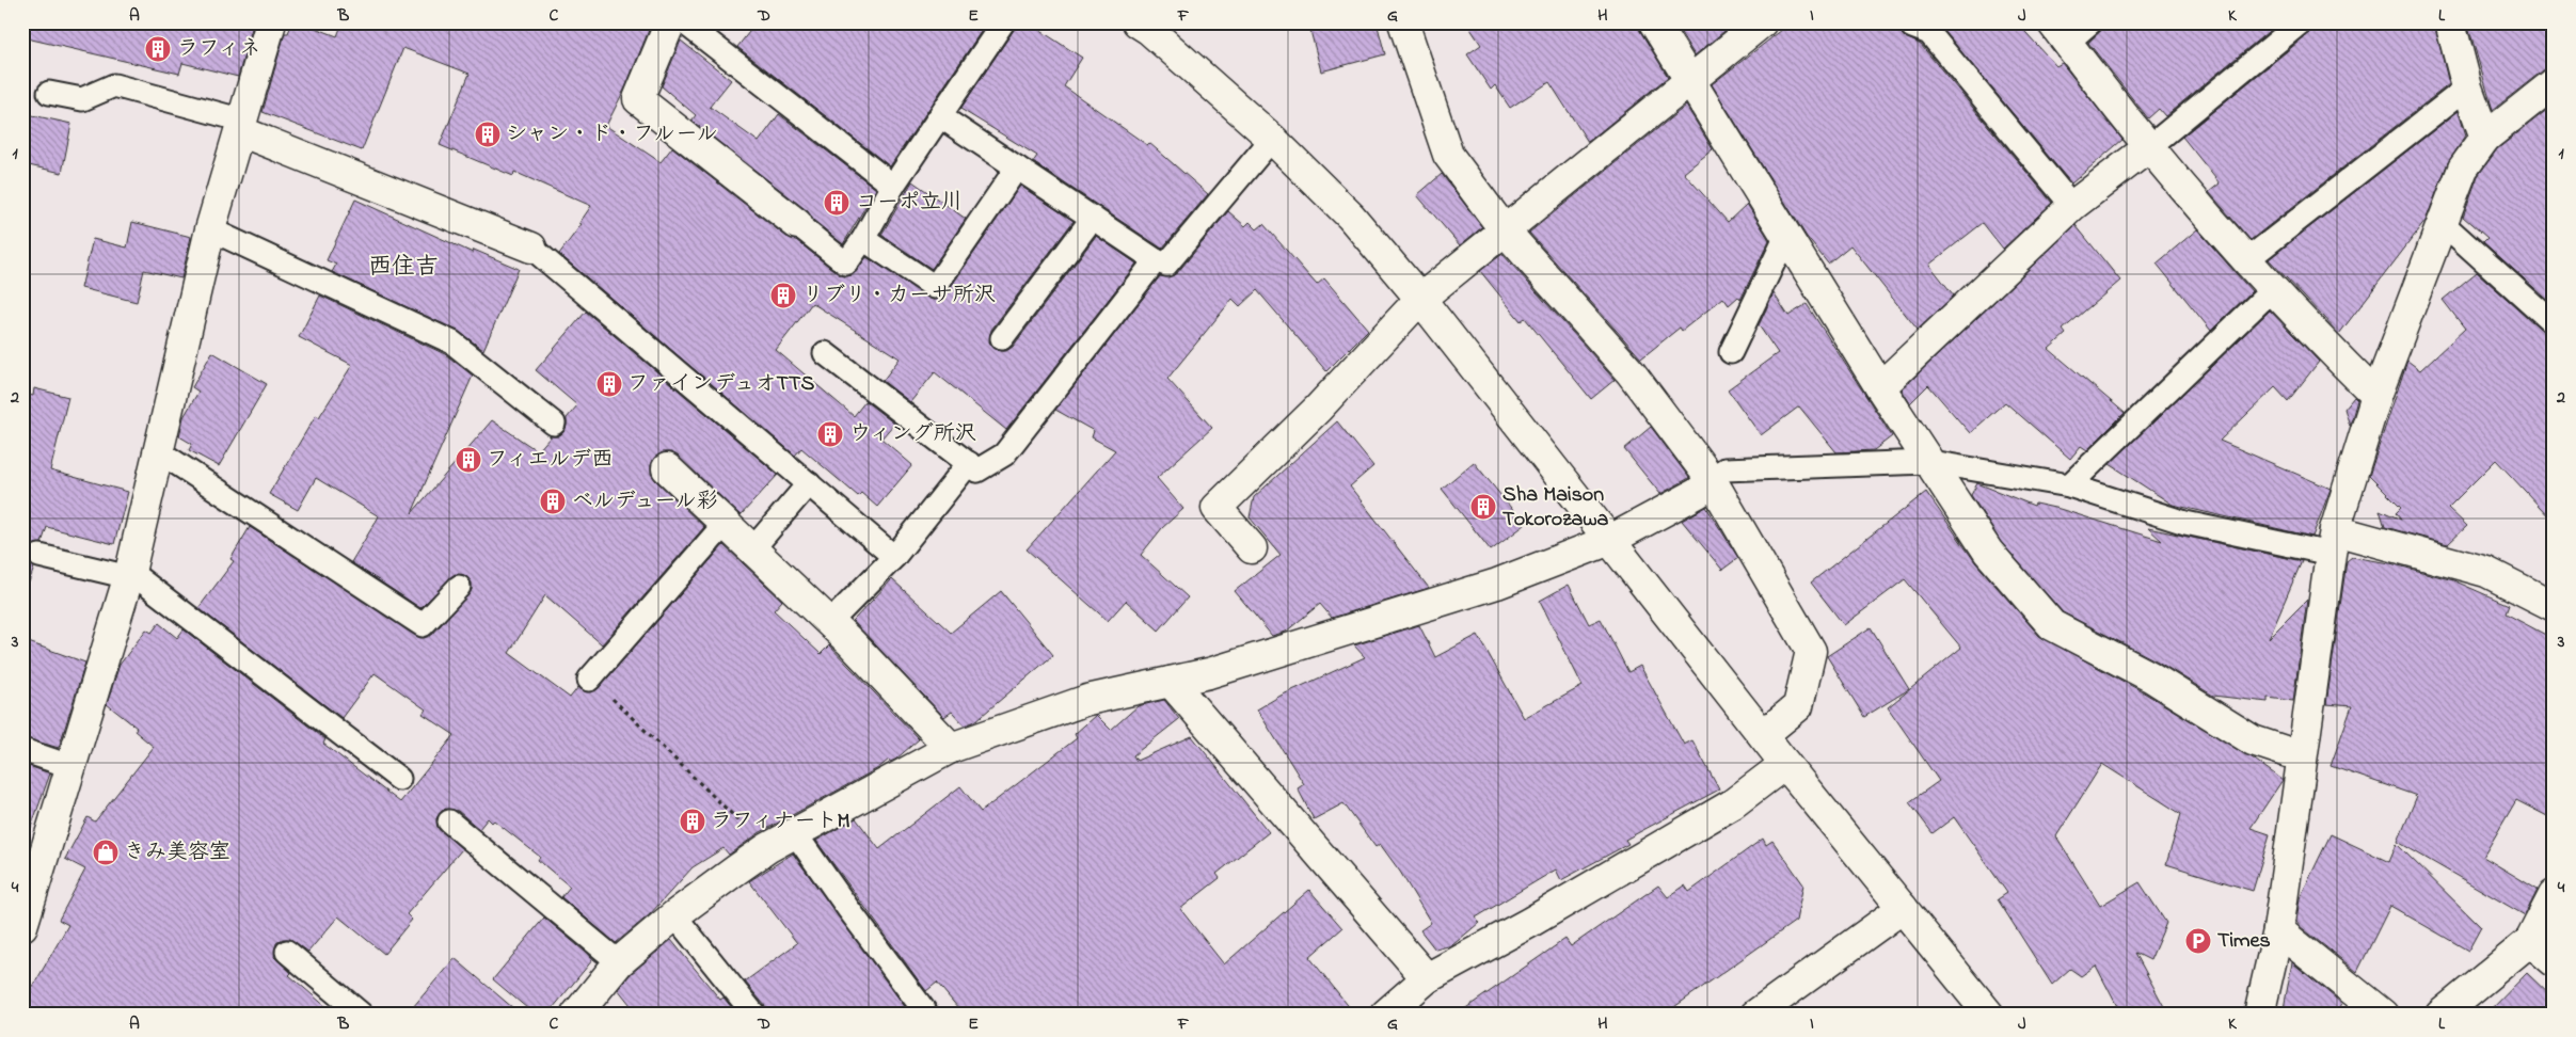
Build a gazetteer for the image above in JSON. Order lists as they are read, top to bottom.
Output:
{
  "districts": ["西住吉"],
  "places": {
    "building": [
      "ラフィネ",
      "シャン・ド・フルール",
      "コーポ立川",
      "リブリ・カーサ所沢",
      "ファインデュオTTS",
      "ウィング所沢",
      "フィエルデ西",
      "ベルデュール彩",
      "Sha Maison Tokorozawa",
      "ラフィナートM"
    ],
    "shop": ["きみ美容室"],
    "parking": ["Times"]
  },
  "grid": {
    "columns": [
      "A",
      "B",
      "C",
      "D",
      "E",
      "F",
      "G",
      "H",
      "I",
      "J",
      "K",
      "L"
    ],
    "rows": [
      "1",
      "2",
      "3",
      "4"
    ]
  }
}
